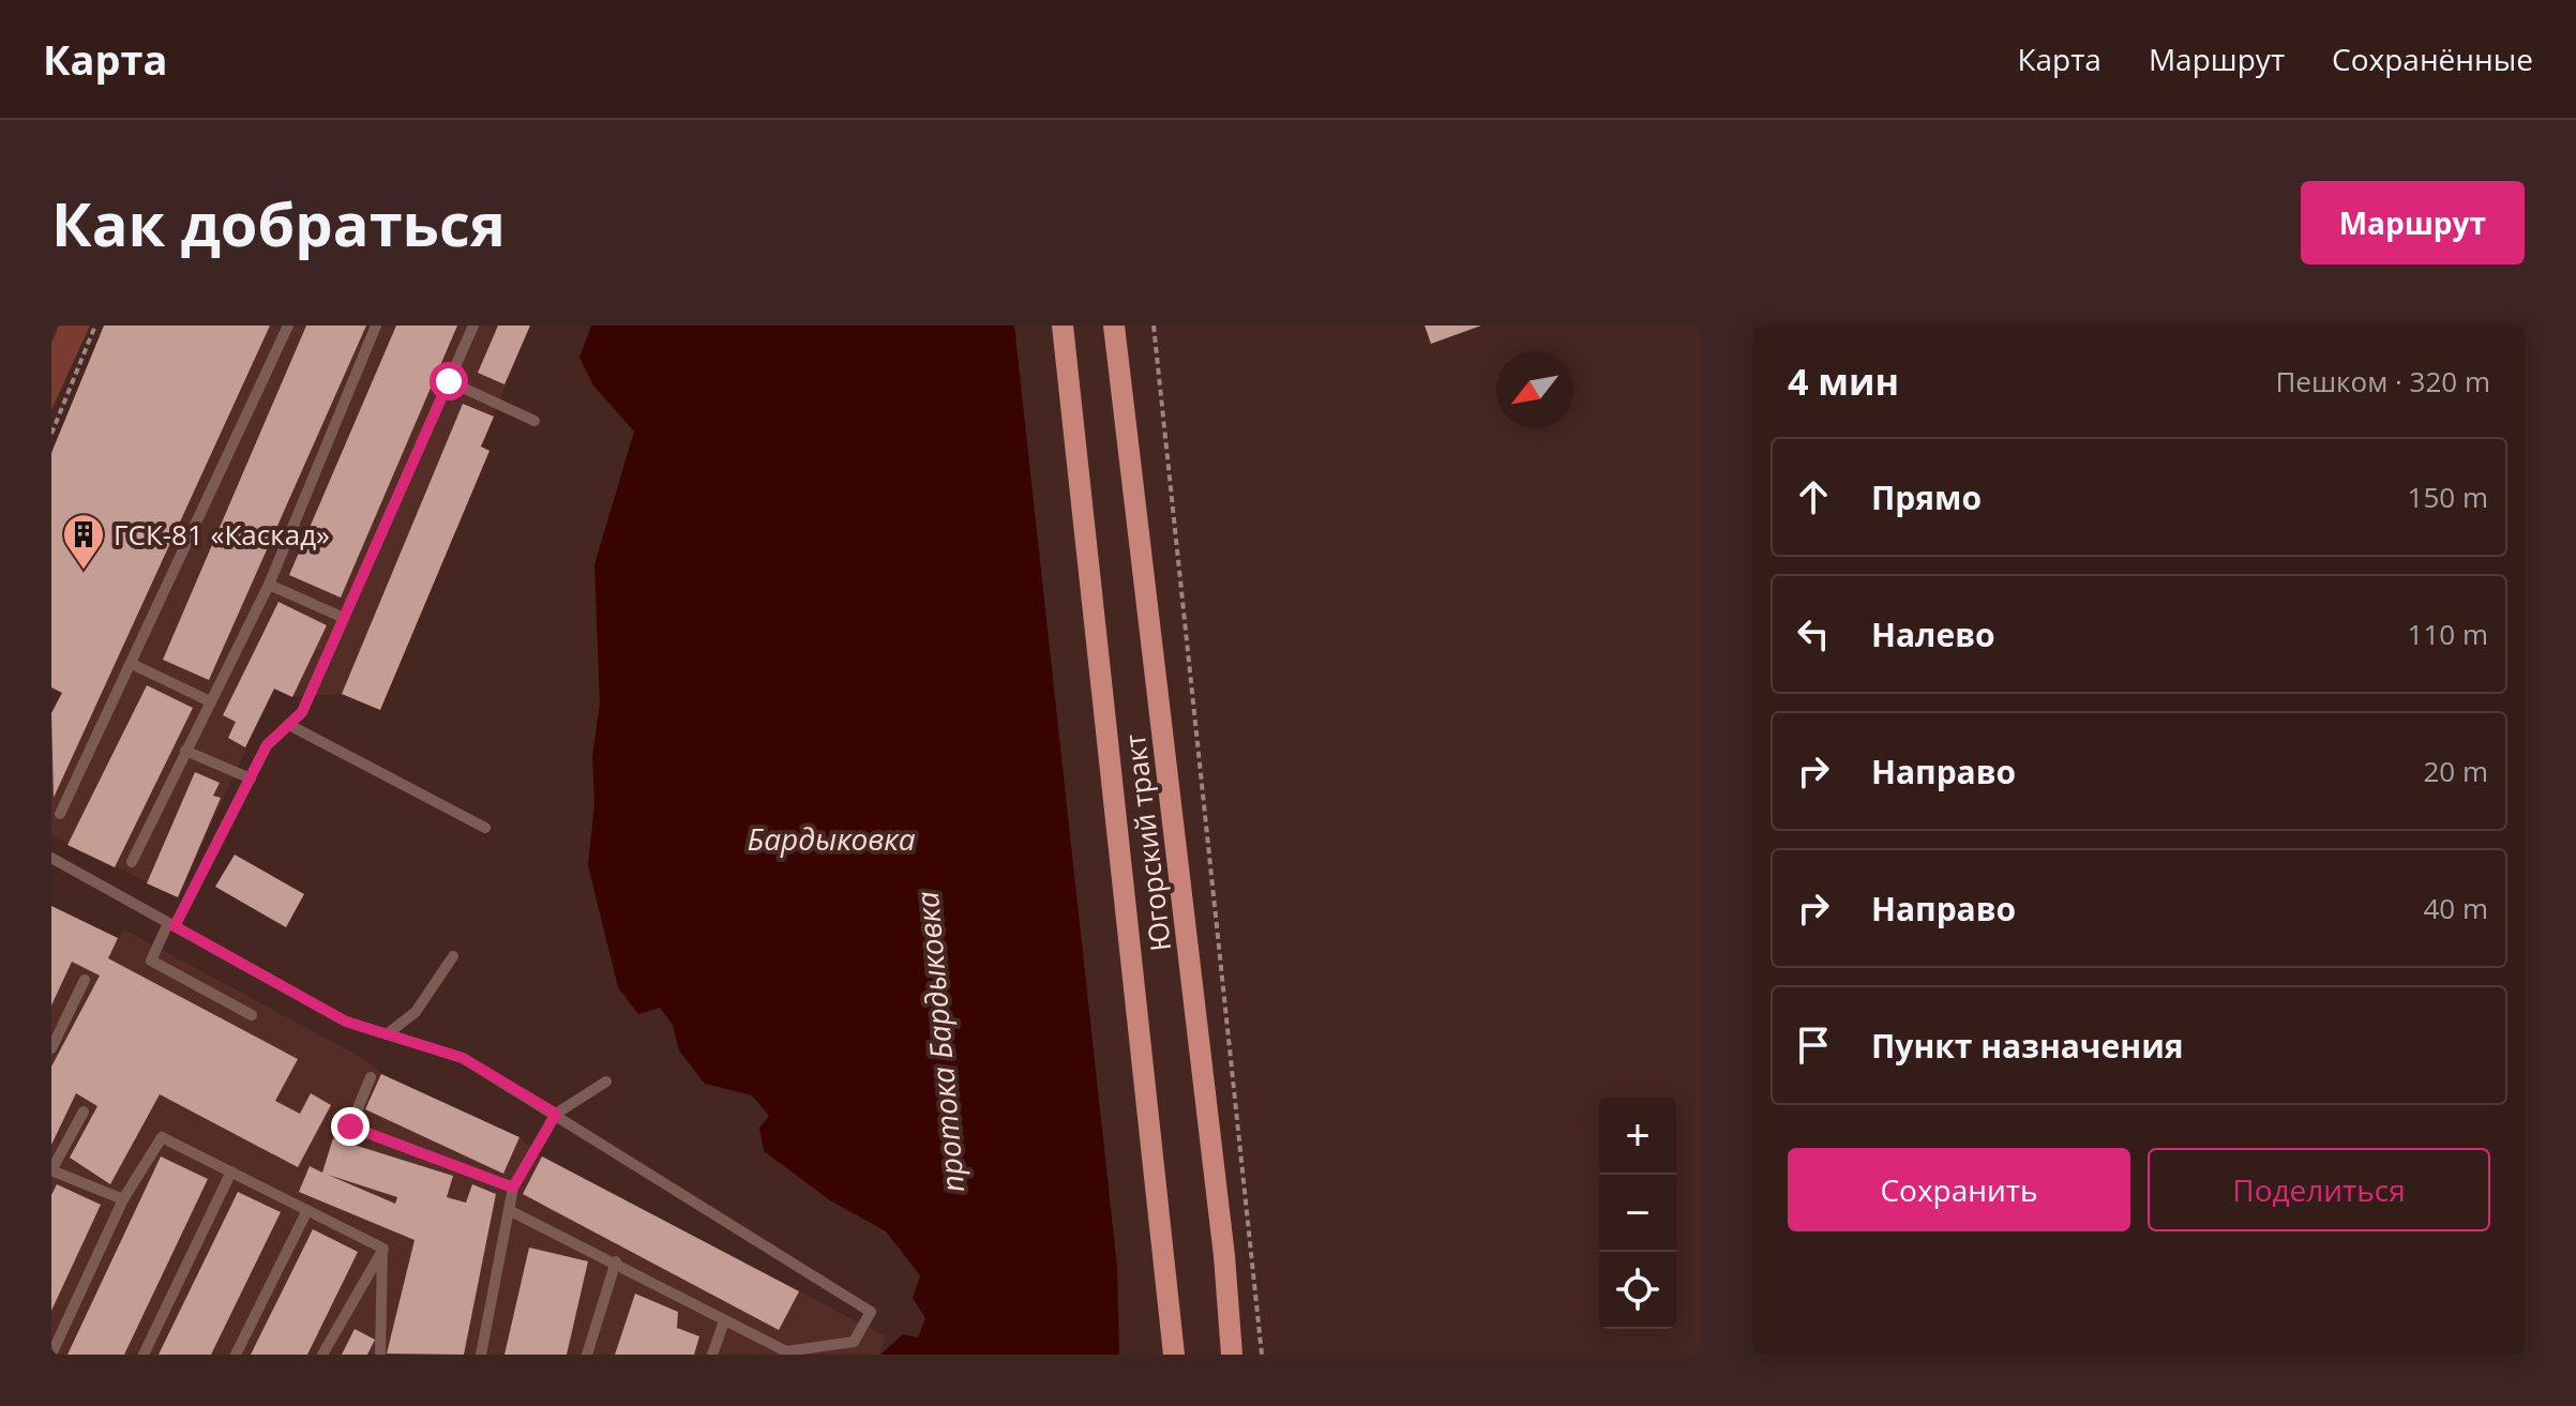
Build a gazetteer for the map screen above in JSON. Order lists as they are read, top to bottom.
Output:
{
  "streets": {
    "main road": ["Югорский тракт"]
  },
  "water": ["Бардыковка", "протока Бардыковка"],
  "places": {
    "building": ["ГСК-81 «Каскад»"]
  },
  "north": "bottom left",
  "page": {
    "header": "Карта",
    "nav": ["Карта", "Маршрут", "Сохранённые"],
    "buttons": [
      "Маршрут",
      ["Сохранить", "Поделиться"]
    ],
    "title": "Как добраться",
    "heading": ["4 мин", "Пешком · 320 m"],
    "list": [
      ["Прямо", "150 m"],
      ["Налево", "110 m"],
      ["Направо", "20 m"],
      ["Направо", "40 m"],
      "Пункт назначения"
    ],
    "map_buttons": ["+", "−"]
  }
}
